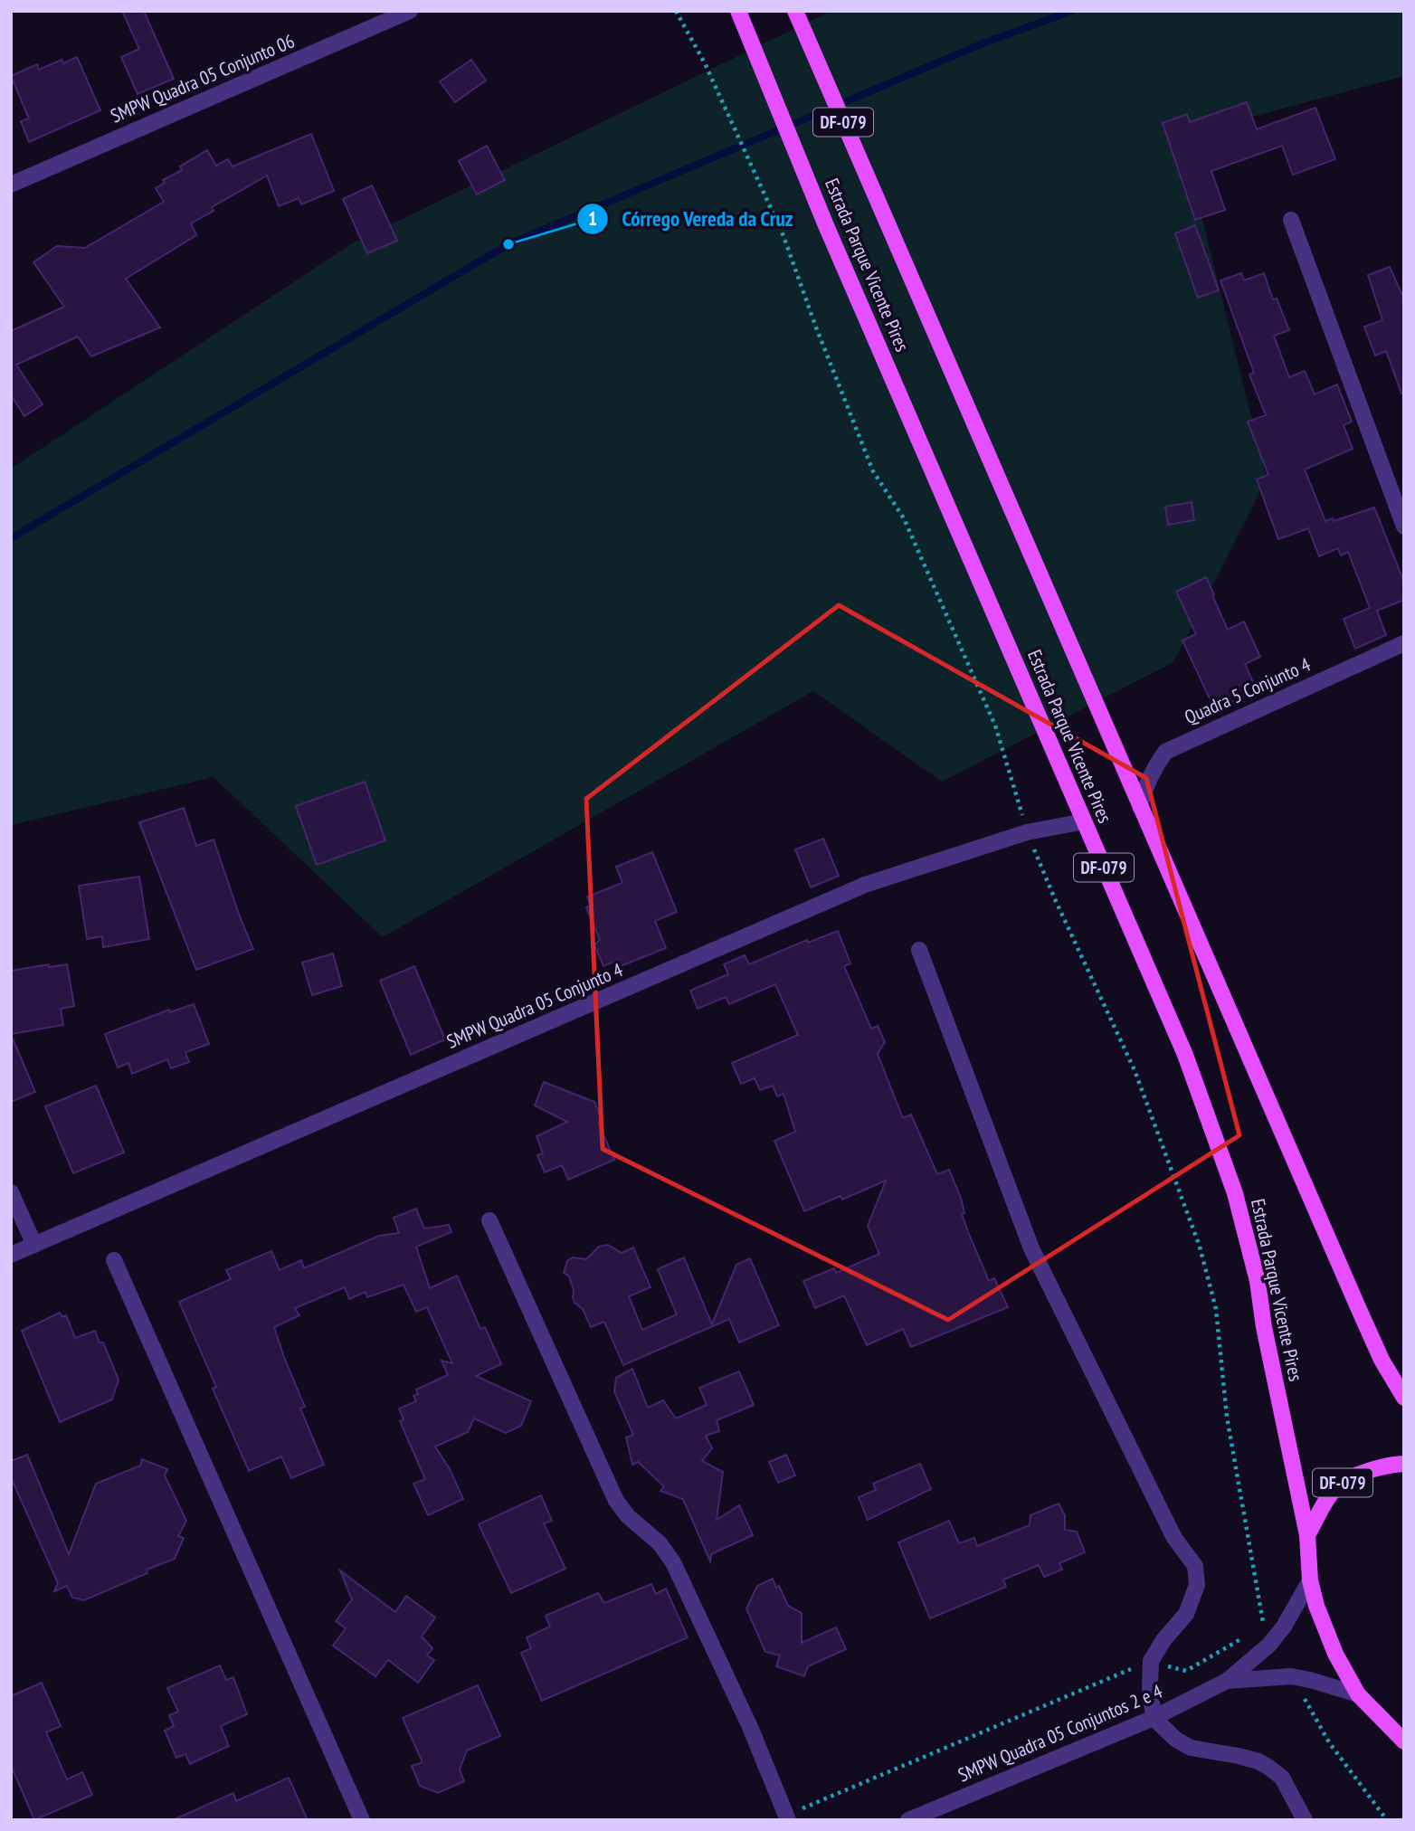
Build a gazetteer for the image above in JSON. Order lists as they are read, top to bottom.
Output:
{
  "streets": {
    "main road": ["DF-079", "Estrada Parque Vicente Pires"],
    "street": [
      "SMPW Quadra 05 Conjunto 06",
      "Quadra 5 Conjunto 4",
      "SMPW Quadra 05 Conjunto 4",
      "SMPW Quadra 05 Conjuntos 2 e 4"
    ]
  },
  "crossings": [
    ["DF-079", "Estrada Parque Vicente Pires"],
    ["DF-079", "SMPW Quadra 05 Conjuntos 2 e 4"],
    ["Estrada Parque Vicente Pires", "Quadra 5 Conjunto 4"],
    ["Estrada Parque Vicente Pires", "SMPW Quadra 05 Conjunto 4"]
  ],
  "places": ["Córrego Vereda da Cruz"]
}
